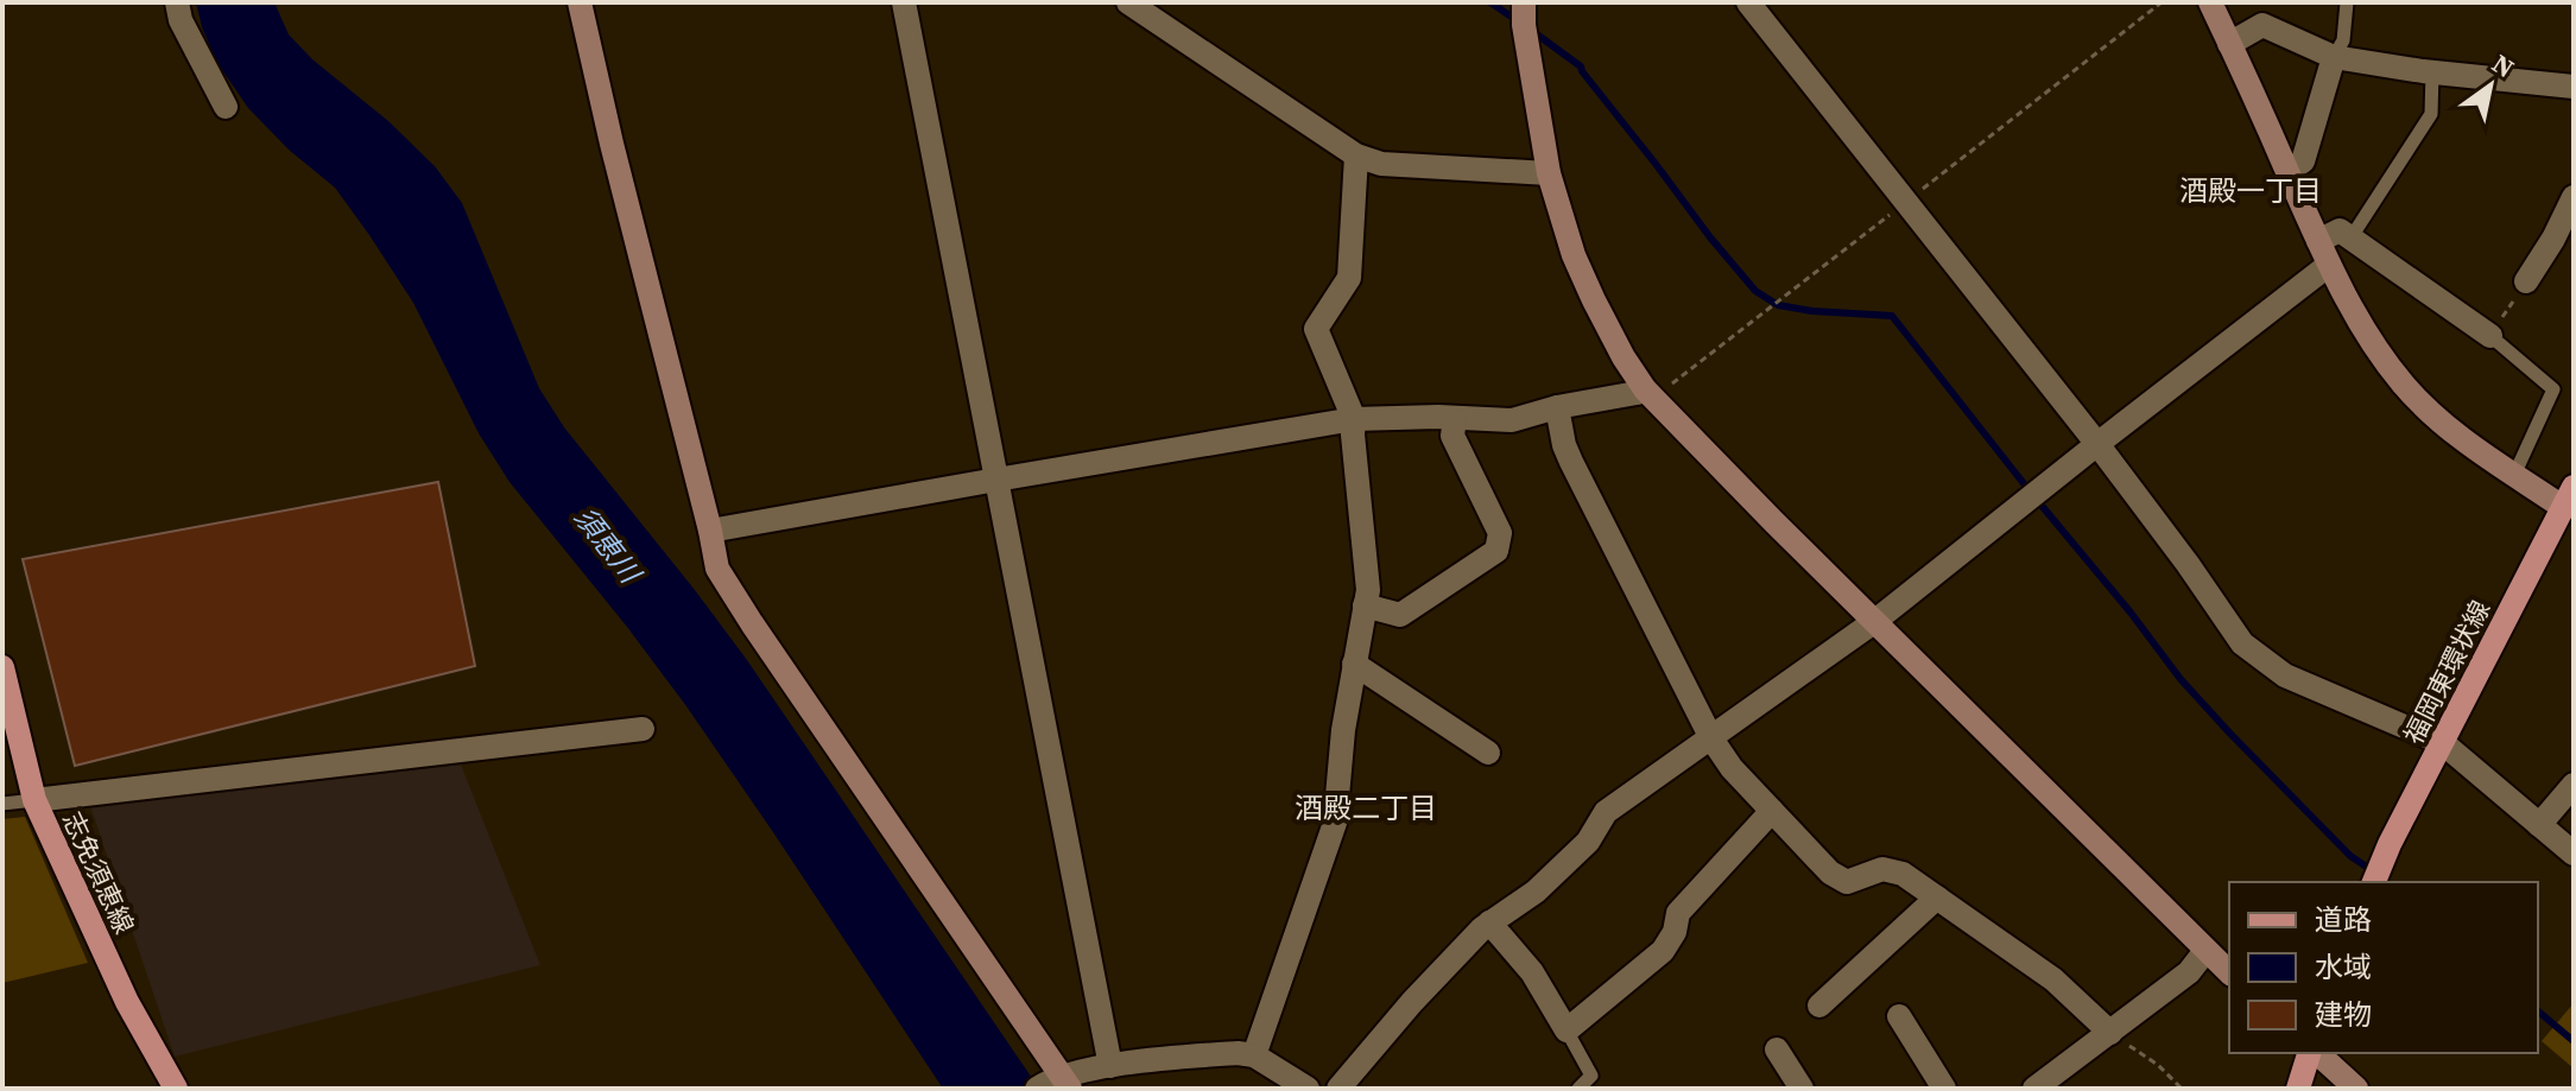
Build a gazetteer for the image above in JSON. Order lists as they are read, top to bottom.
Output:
{
  "streets": {
    "main road": ["福岡東環状線", "志免須恵線"]
  },
  "districts": ["酒殿一丁目", "酒殿二丁目"],
  "water": ["須恵川"],
  "legend": ["道路", "水域", "建物"],
  "north": "top right"
}
